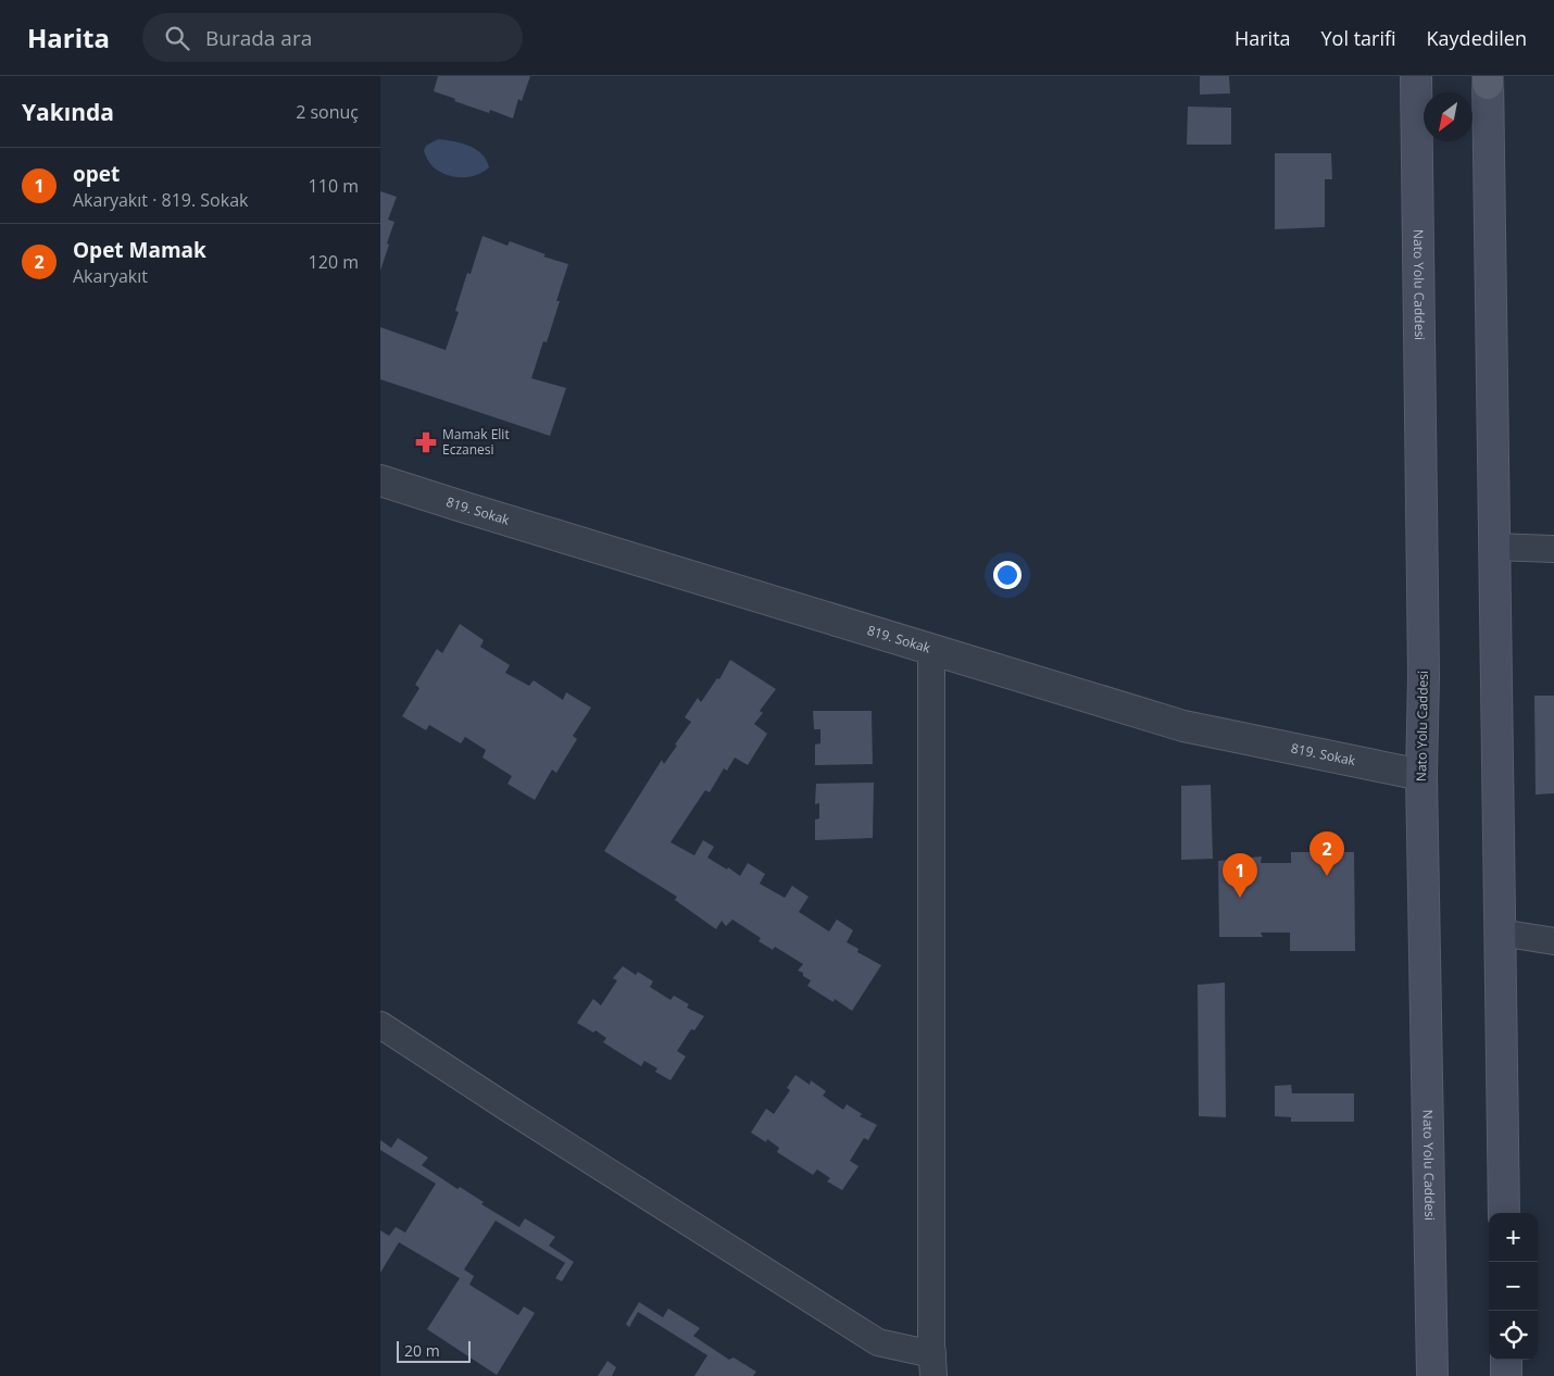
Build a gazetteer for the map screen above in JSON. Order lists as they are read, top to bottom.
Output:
{
  "streets": {
    "main road": ["Nato Yolu Caddesi"],
    "street": ["819. Sokak"]
  },
  "crossings": [
    ["Nato Yolu Caddesi", "819. Sokak"]
  ],
  "places": {
    "pharmacy": ["Mamak Elit Eczanesi"]
  },
  "scale_bar": "20 m",
  "north": "bottom left",
  "page": {
    "header": "Harita",
    "search": "Burada ara",
    "nav": ["Harita", "Yol tarifi", "Kaydedilen"],
    "heading": ["Yakında", "2 sonuç"],
    "list": [
      {
        "mark": "1",
        "name": "opet",
        "note": "Akaryakıt · 819. Sokak",
        "value": "110 m"
      },
      {
        "mark": "2",
        "name": "Opet Mamak",
        "note": "Akaryakıt",
        "value": "120 m"
      }
    ],
    "pins": ["2", "1"],
    "map_buttons": ["+", "−"],
    "scale": "20 m"
  }
}
